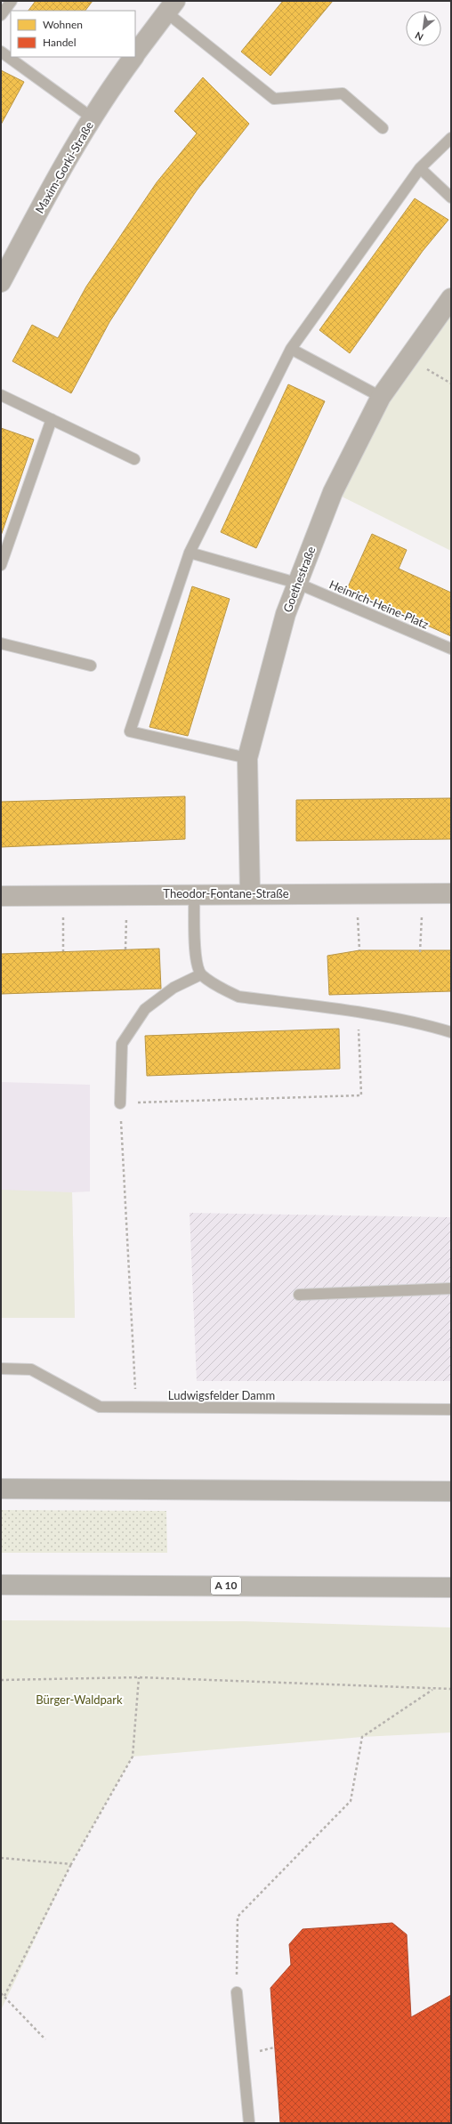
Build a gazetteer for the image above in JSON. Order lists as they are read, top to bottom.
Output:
{
  "streets": {
    "highway": ["A 10"],
    "street": ["Maxim-Gorki-Straße", "Goethestraße", "Theodor-Fontane-Straße"],
    "lane": ["Heinrich-Heine-Platz", "Ludwigsfelder Damm"]
  },
  "crossings": [
    ["Goethestraße", "Heinrich-Heine-Platz"],
    ["Goethestraße", "Theodor-Fontane-Straße"]
  ],
  "parks": ["Bürger-Waldpark"],
  "legend": ["Wohnen", "Handel"],
  "north": "bottom left"
}
